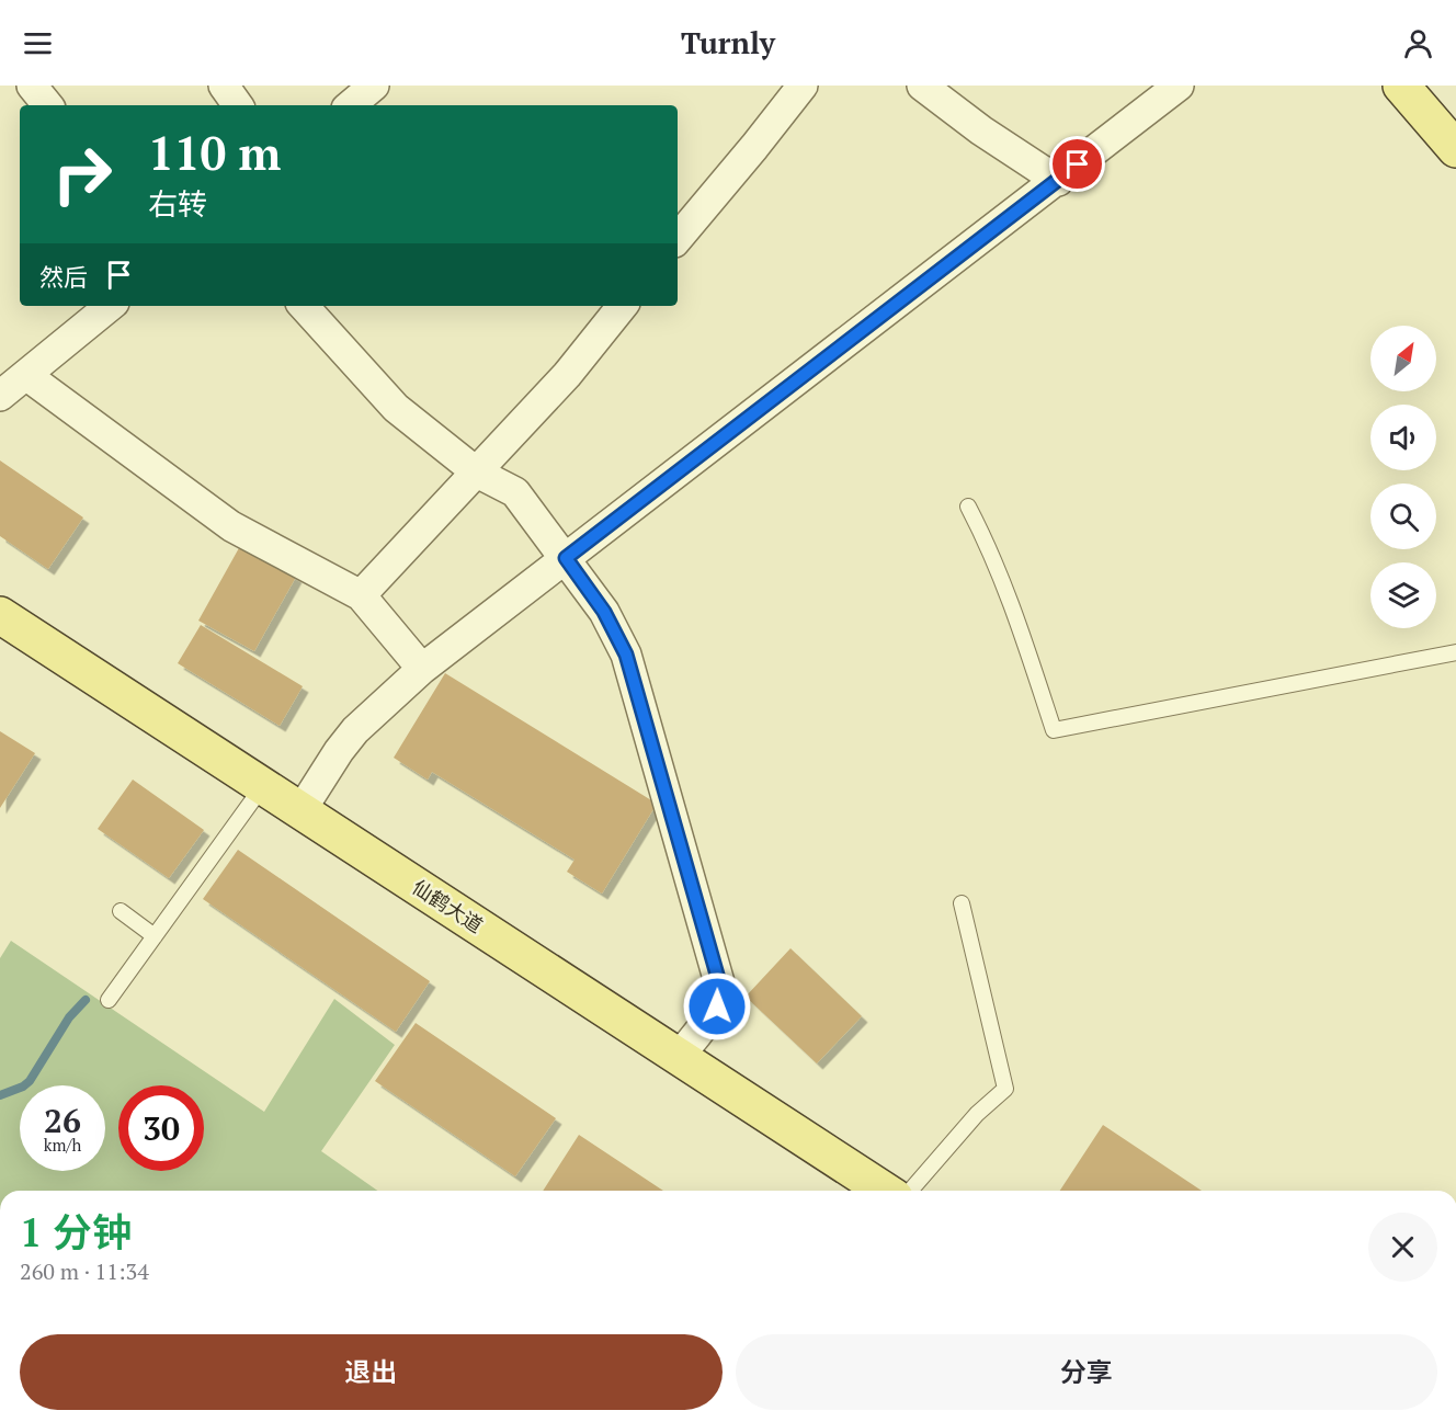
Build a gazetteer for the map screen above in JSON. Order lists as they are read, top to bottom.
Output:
{
  "streets": {
    "main road": ["仙鹤大道"]
  },
  "north": "top right",
  "page": {
    "header": "Turnly",
    "turn": ["110 m", "右转"],
    "then": "然后",
    "speed": "26 km/h",
    "limit": "30",
    "heading": ["1 分钟", "260 m · 11:34"],
    "buttons": ["退出", "分享"]
  }
}
